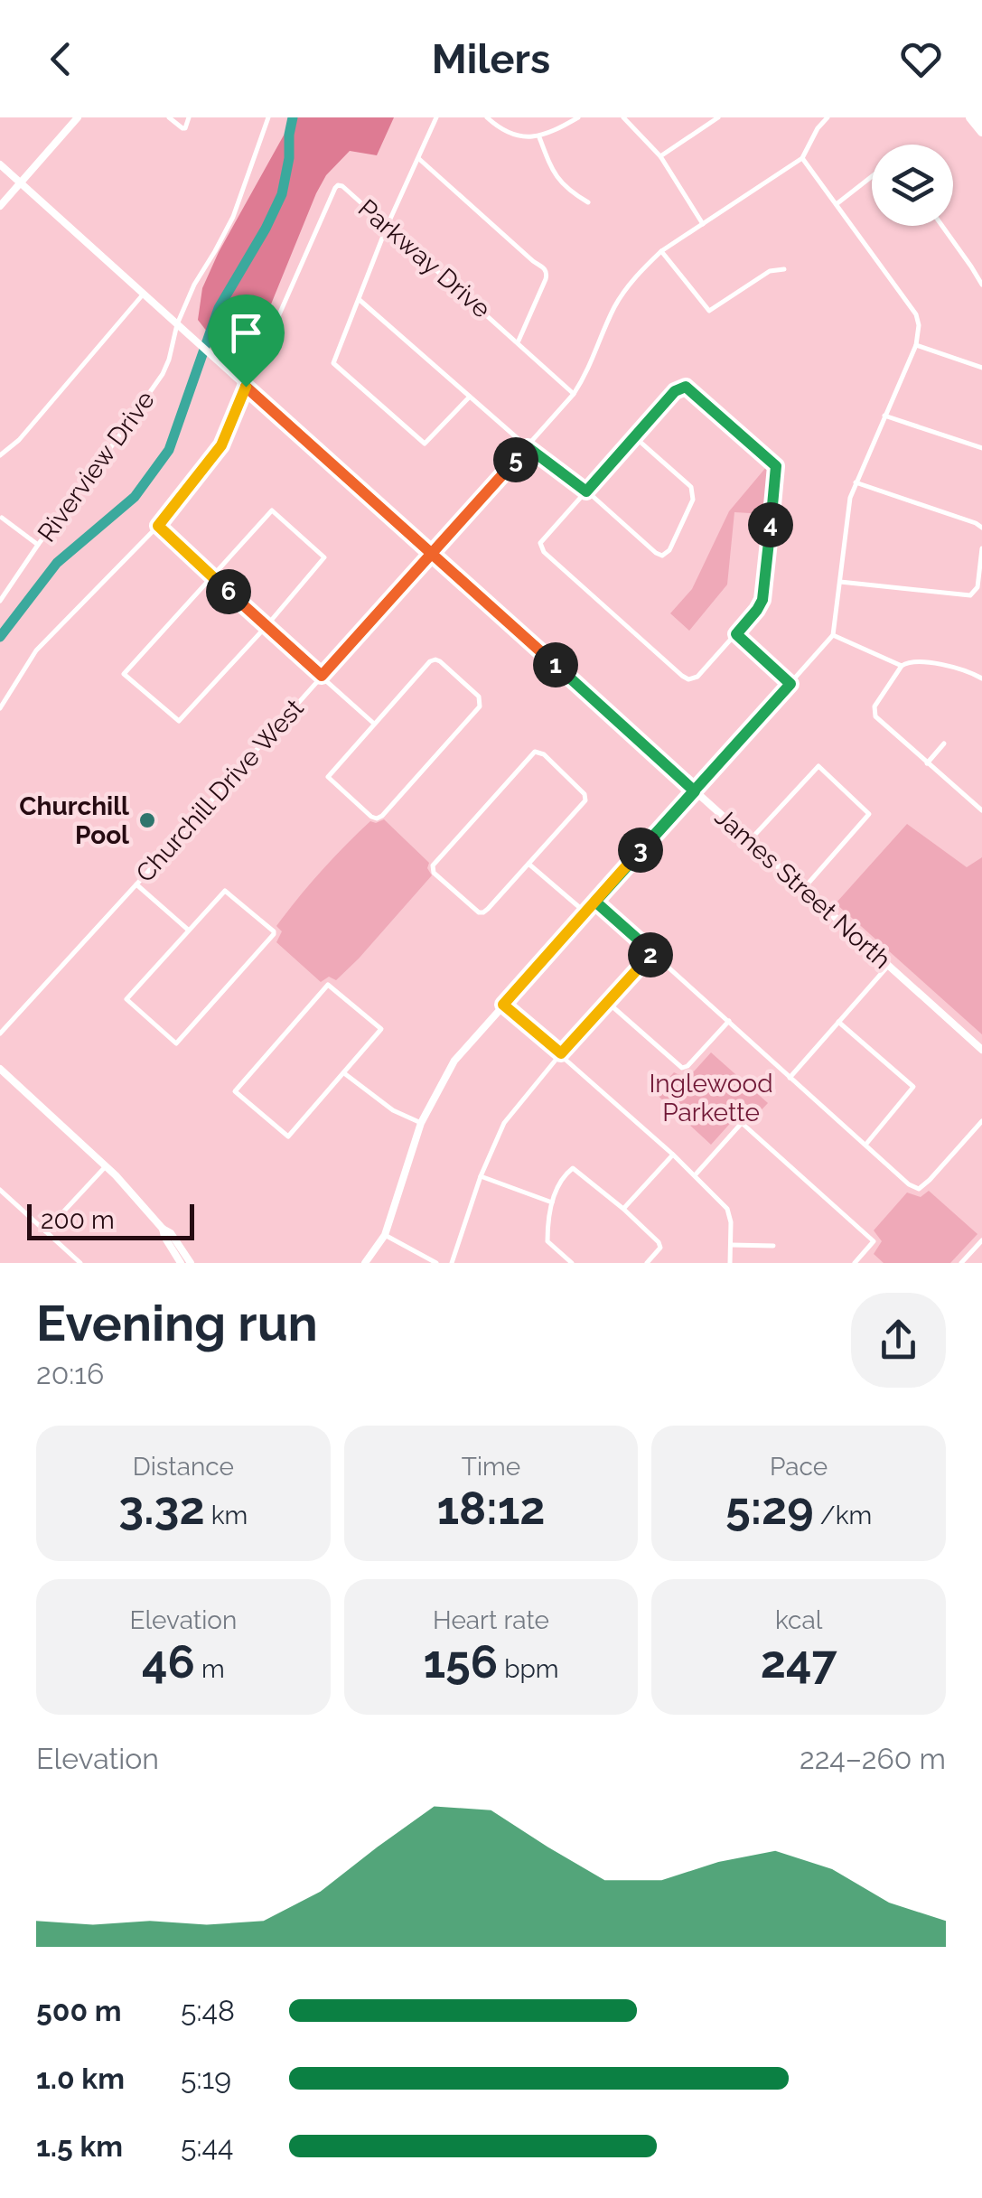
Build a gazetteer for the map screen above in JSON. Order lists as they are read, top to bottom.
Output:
{
  "streets": {
    "street": [
      "Parkway Drive",
      "Riverview Drive",
      "Churchill Drive West",
      "James Street North"
    ]
  },
  "crossings": [
    ["Parkway Drive", "Churchill Drive West"],
    ["Parkway Drive", "James Street North"],
    ["Riverview Drive", "James Street North"],
    ["Churchill Drive West", "James Street North"]
  ],
  "parks": ["Inglewood Parkette"],
  "places": ["Churchill Pool"],
  "scale_bar": "200 m",
  "page": {
    "header": "Milers",
    "pins": [
      "5",
      "4",
      "6",
      "1",
      "3",
      "2"
    ],
    "scale": "200 m",
    "heading": ["Evening run", "20:16"],
    "stats": [
      ["Distance", "3.32 km"],
      ["Time", "18:12"],
      ["Pace", "5:29 /km"],
      ["Elevation", "46 m"],
      ["Heart rate", "156 bpm"],
      ["kcal", "247"]
    ],
    "chart": ["Elevation", "224–260 m"],
    "list": [
      {
        "name": "500 m",
        "note": "5:48"
      },
      {
        "name": "1.0 km",
        "note": "5:19"
      },
      {
        "name": "1.5 km",
        "note": "5:44"
      }
    ]
  }
}
